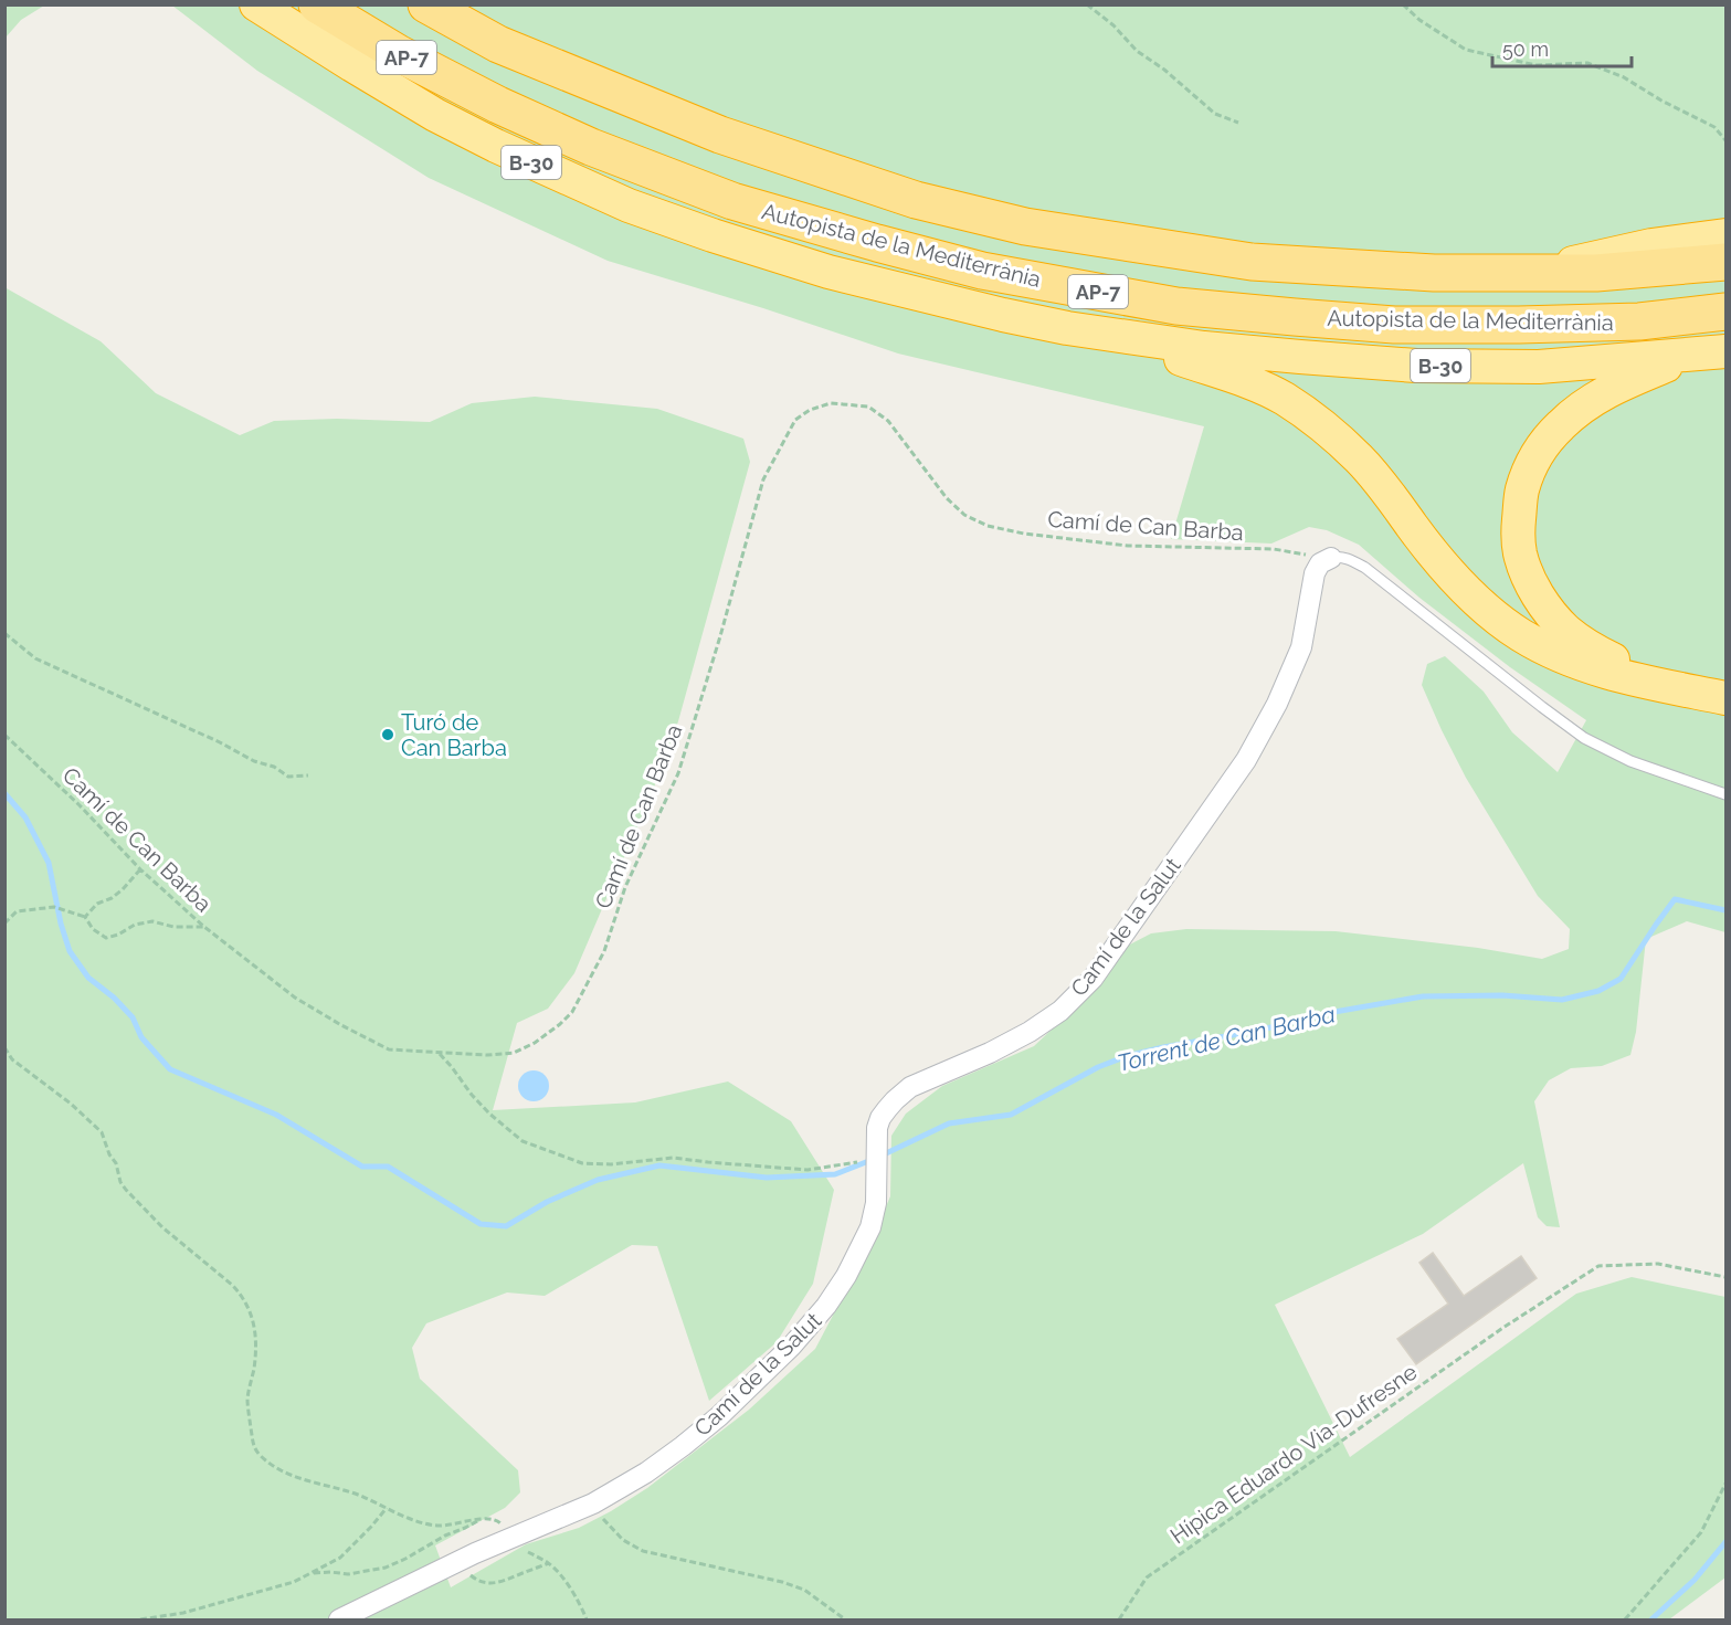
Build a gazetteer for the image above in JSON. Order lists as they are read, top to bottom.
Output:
{
  "streets": {
    "highway": ["AP-7", "B-30", "Autopista de la Mediterrània"],
    "street": ["Camí de la Salut"],
    "path": ["Camí de Can Barba", "Hípica Eduardo Via-Dufresne"]
  },
  "crossings": [
    ["Camí de Can Barba", "Camí de la Salut"]
  ],
  "water": ["Torrent de Can Barba"],
  "places": ["Turó de Can Barba"],
  "scale_bar": "50 m"
}
